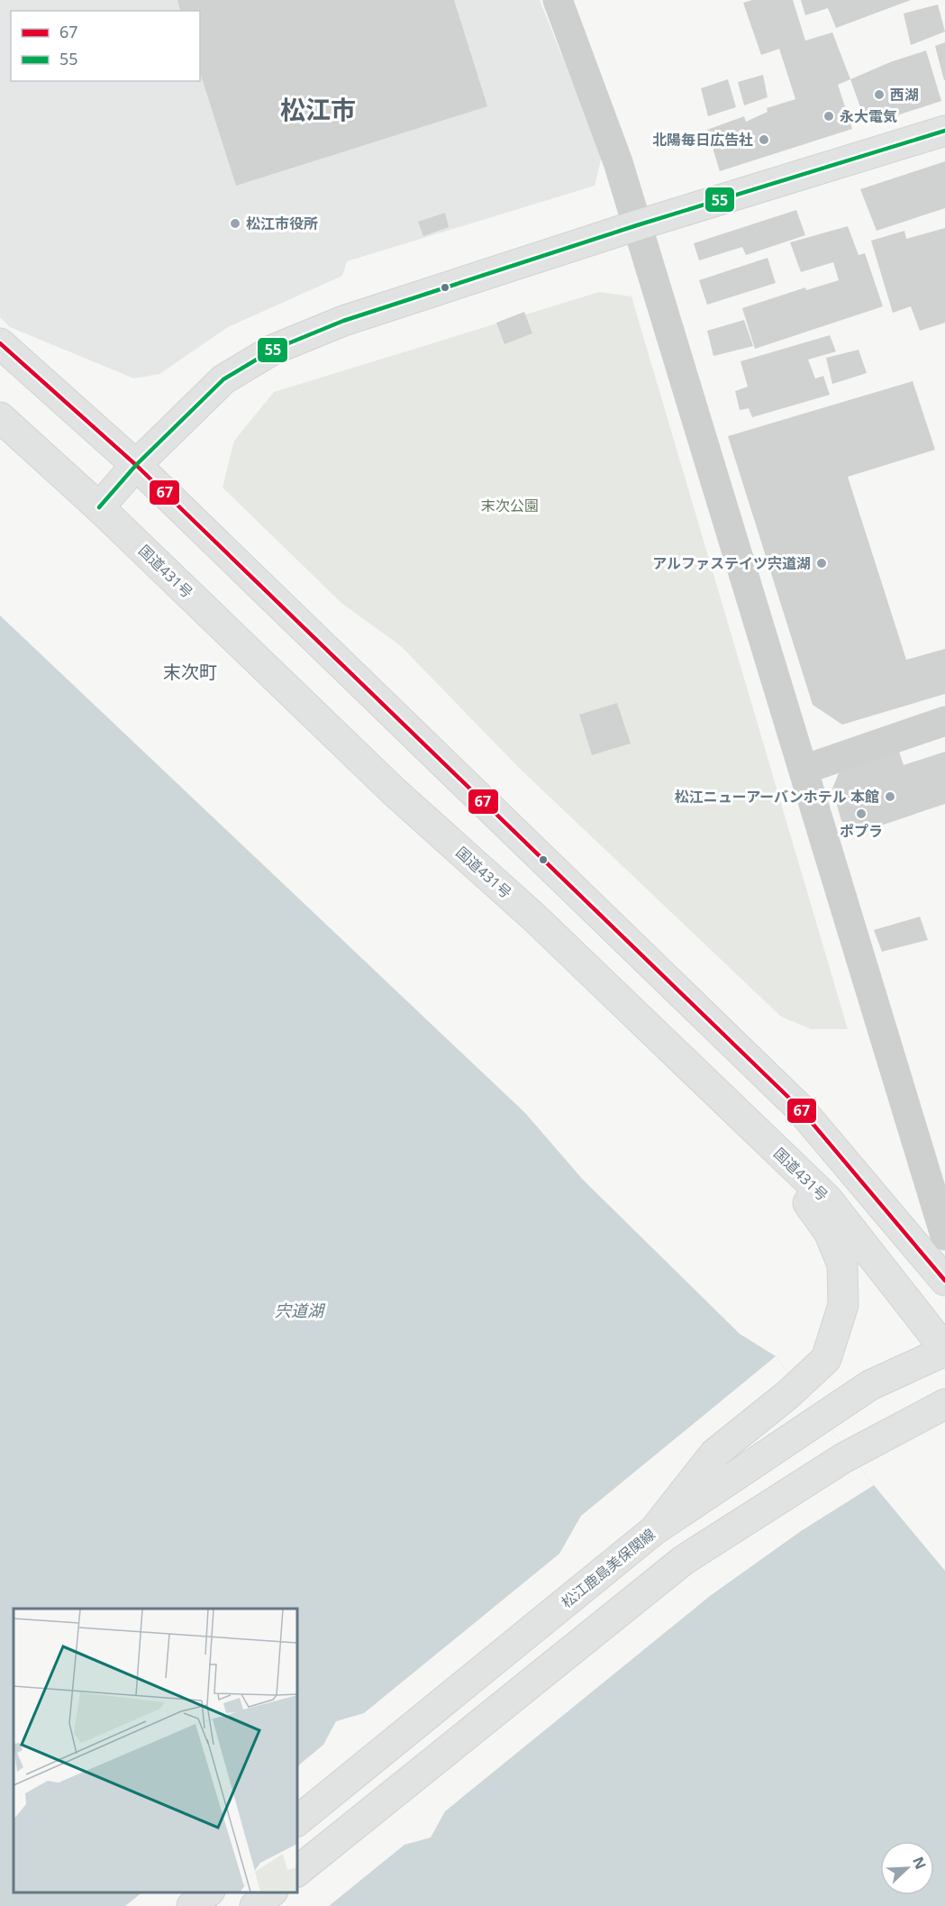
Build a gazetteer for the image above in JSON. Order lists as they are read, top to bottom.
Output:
{
  "streets": {
    "main road": ["国道431号", "松江鹿島美保関線"]
  },
  "crossings": [
    ["国道431号", "松江鹿島美保関線"]
  ],
  "districts": ["松江市", "末次町"],
  "water": ["宍道湖"],
  "parks": ["末次公園"],
  "places": [
    "西湖",
    "永大電気",
    "北陽毎日広告社",
    "松江市役所",
    "アルファステイツ宍道湖",
    "松江ニューアーバンホテル 本館",
    "ポプラ"
  ],
  "lines": ["transit line 55", "transit line 67"],
  "legend": ["67", "55"],
  "north": "top right"
}
